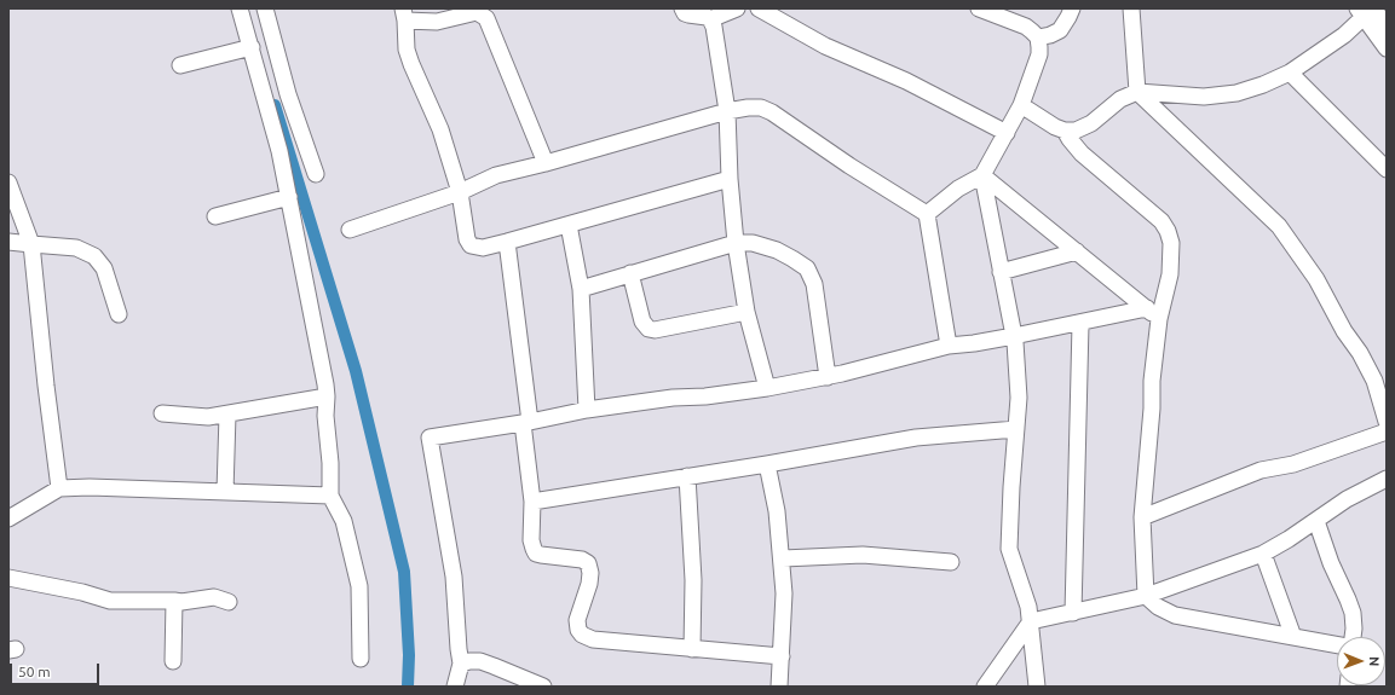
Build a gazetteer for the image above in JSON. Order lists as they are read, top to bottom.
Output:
{
  "scale_bar": "50 m",
  "north": "right"
}
